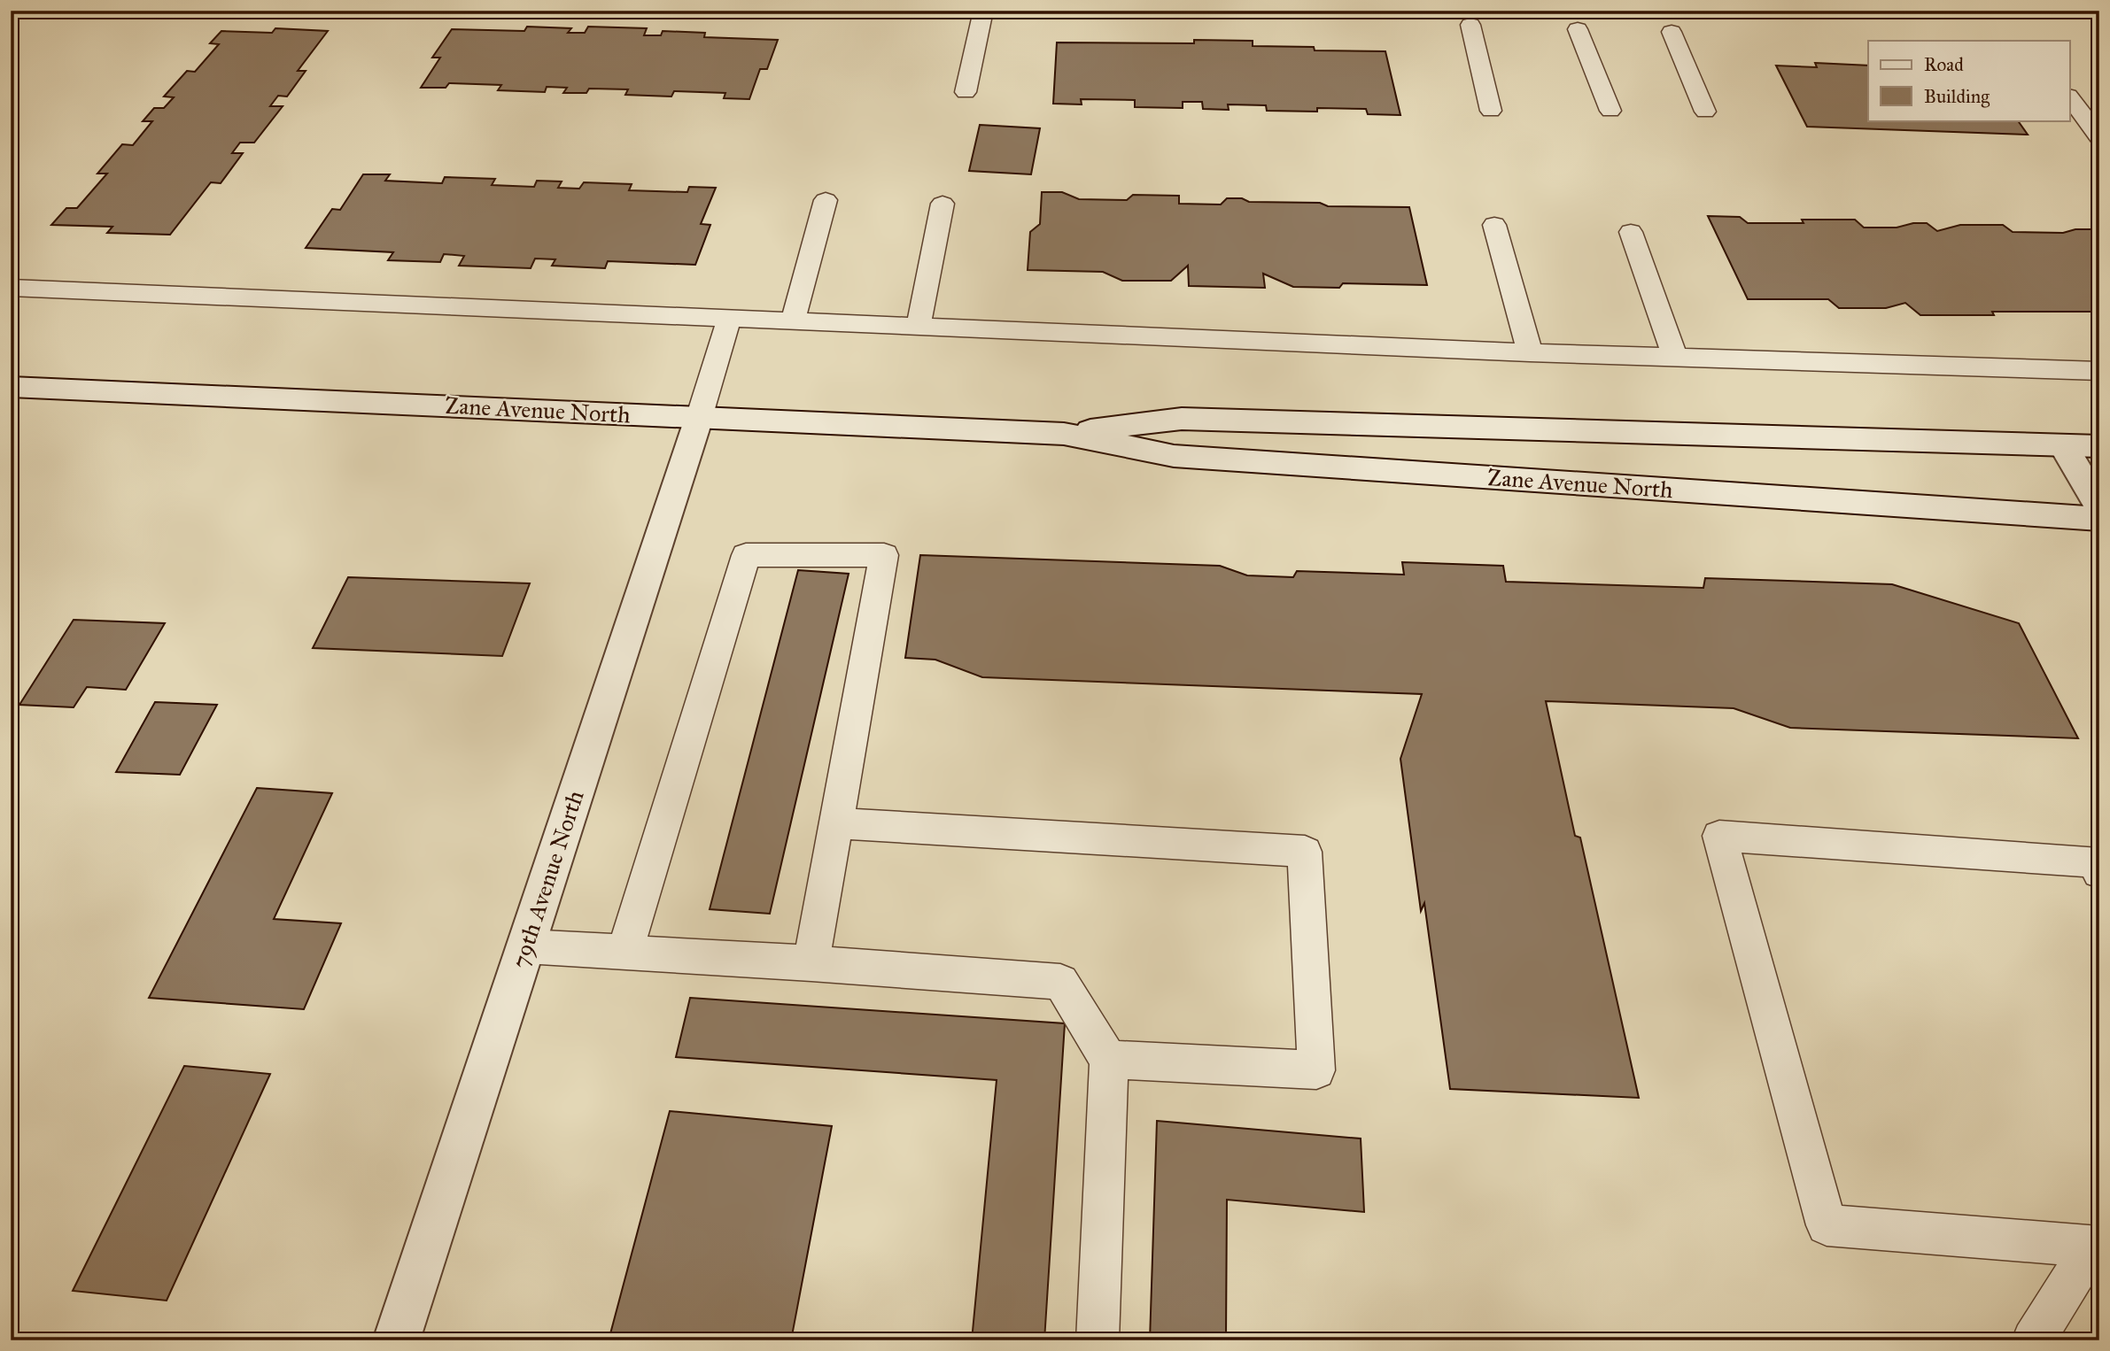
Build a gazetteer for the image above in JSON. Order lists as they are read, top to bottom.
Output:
{
  "streets": {
    "main road": ["Zane Avenue North", "79th Avenue North"]
  },
  "crossings": [
    ["Zane Avenue North", "79th Avenue North"]
  ],
  "legend": ["Road", "Building"]
}
